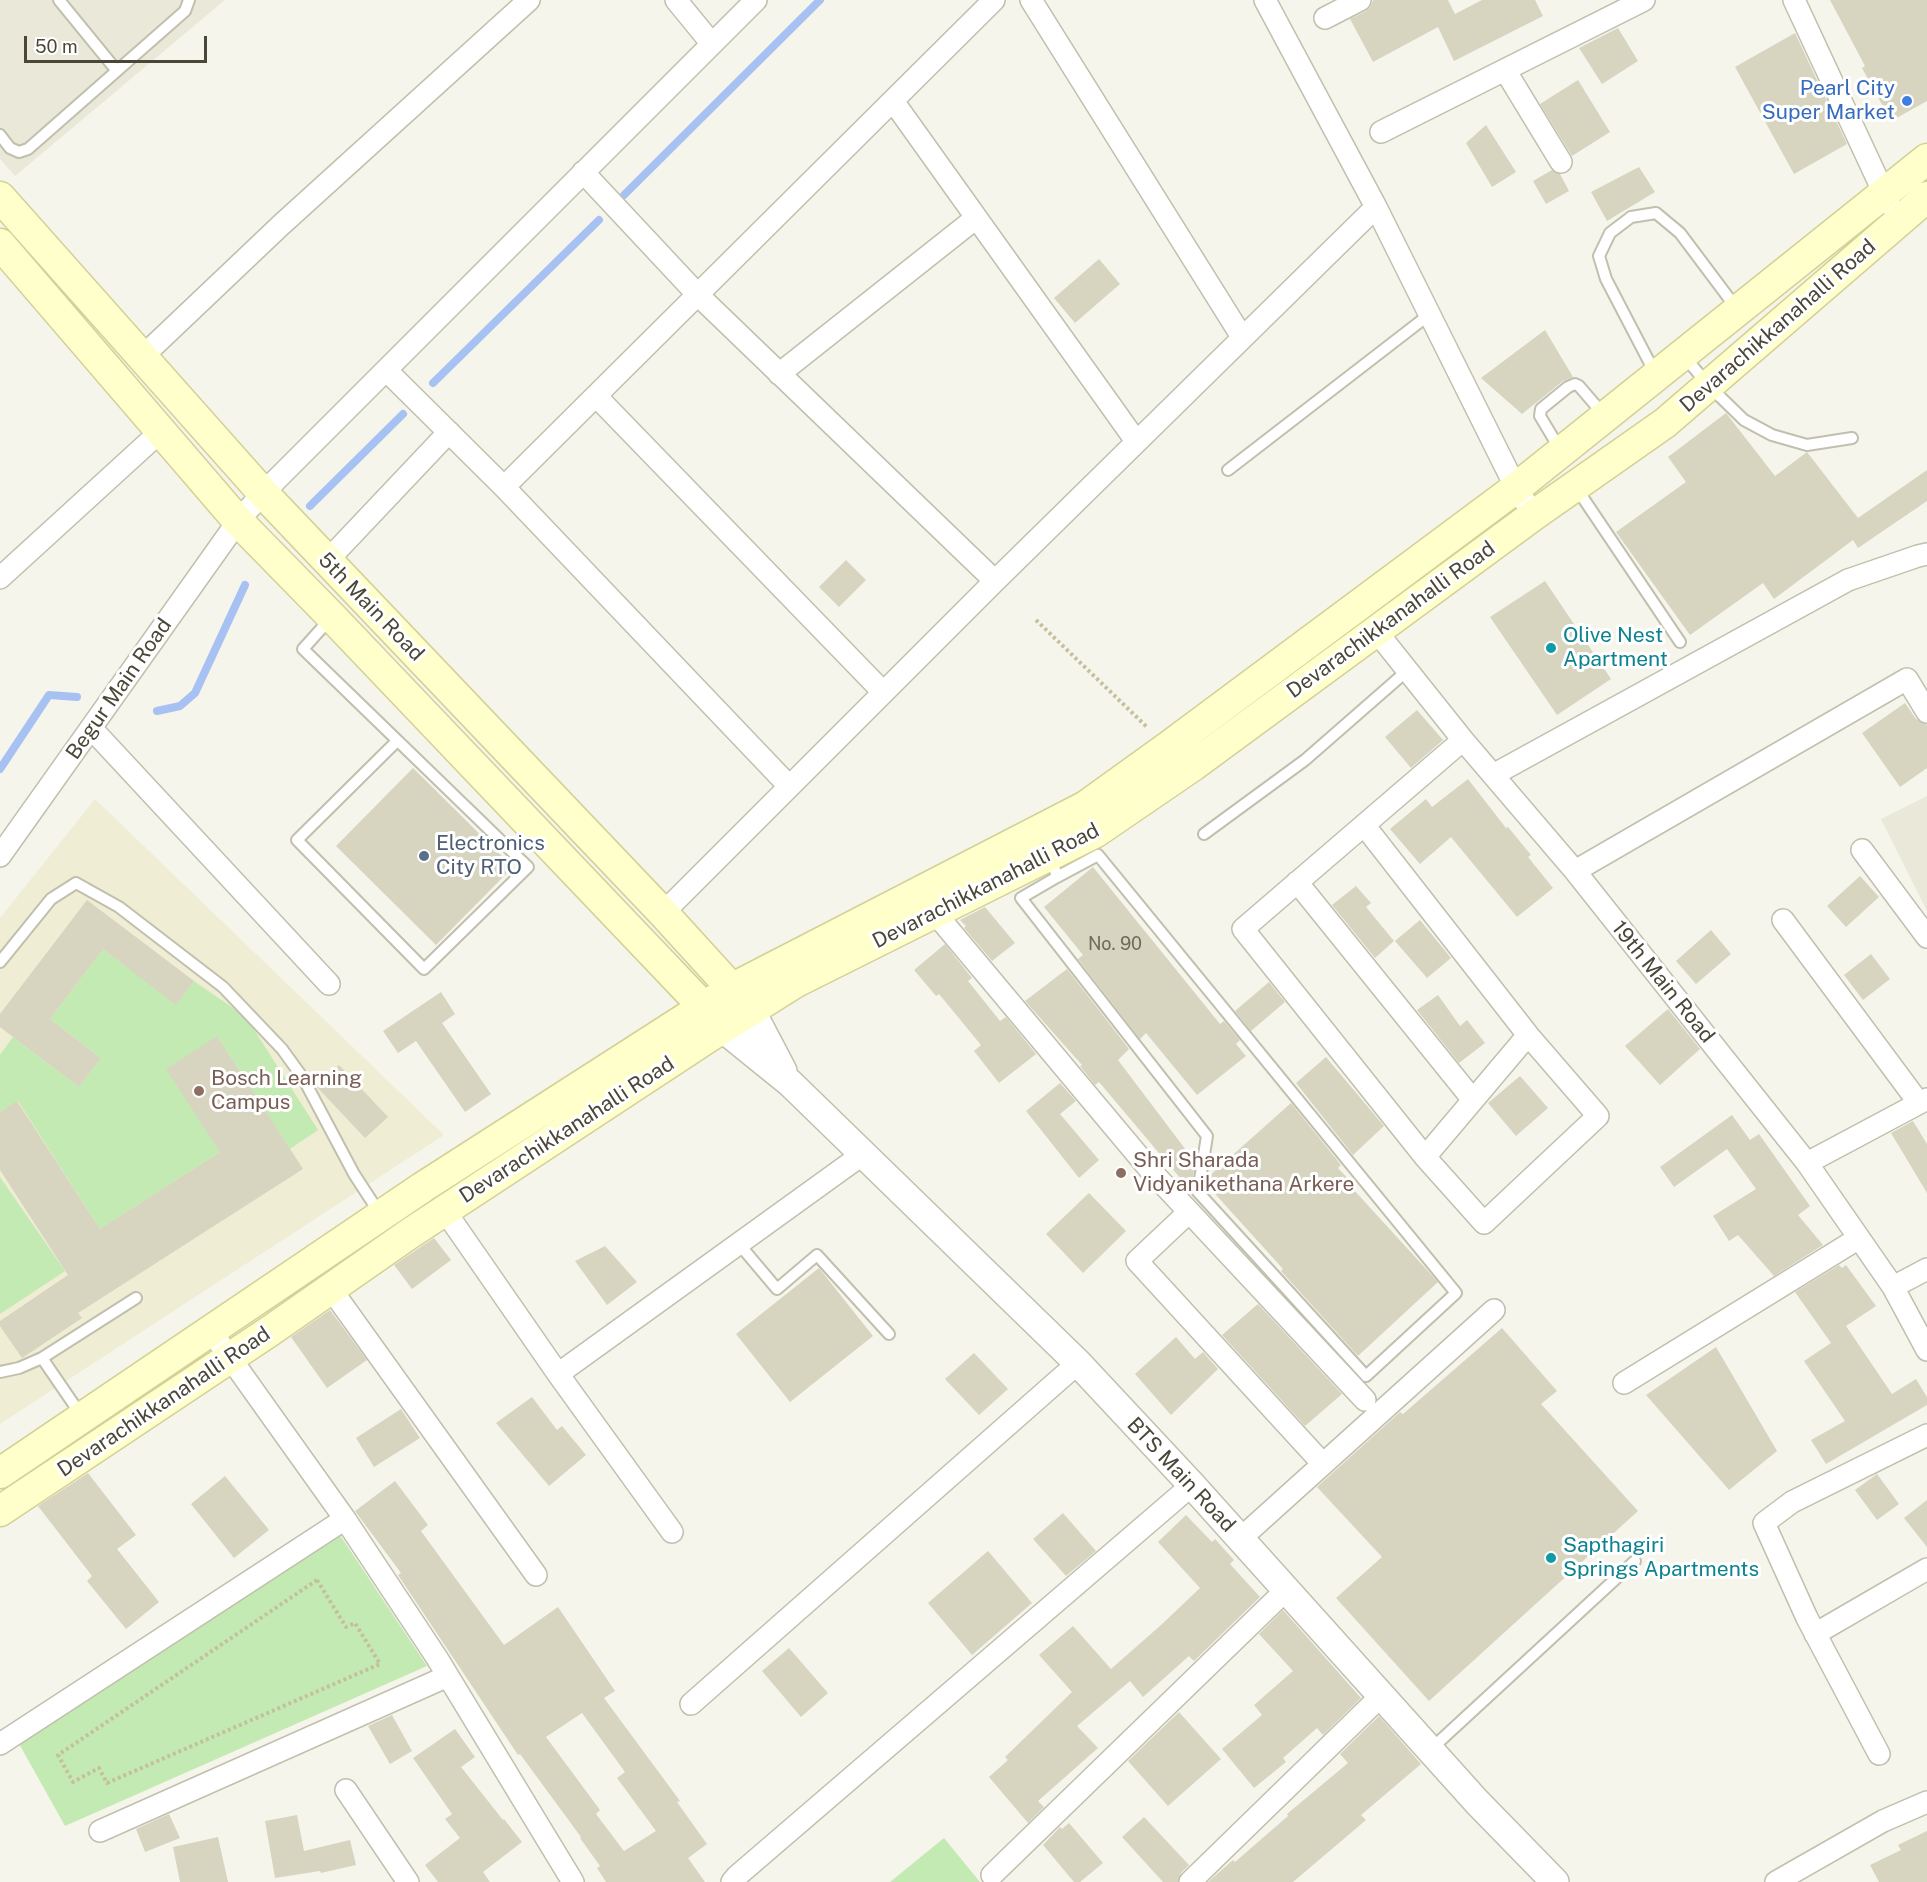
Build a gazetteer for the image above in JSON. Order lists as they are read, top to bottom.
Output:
{
  "streets": {
    "main road": ["Devarachikkanahalli Road", "5th Main Road"],
    "street": ["Begur Main Road", "19th Main Road", "BTS Main Road"]
  },
  "crossings": [
    ["Devarachikkanahalli Road", "5th Main Road"],
    ["Devarachikkanahalli Road", "19th Main Road"],
    ["Devarachikkanahalli Road", "BTS Main Road"],
    ["5th Main Road", "Begur Main Road"],
    ["5th Main Road", "BTS Main Road"]
  ],
  "places": [
    "Pearl City Super Market",
    "Olive Nest Apartment",
    "Electronics City RTO",
    "Bosch Learning Campus",
    "Shri Sharada Vidyanikethana Arkere",
    "Sapthagiri Springs Apartments"
  ],
  "house_numbers": ["No. 90"],
  "scale_bar": "50 m"
}
